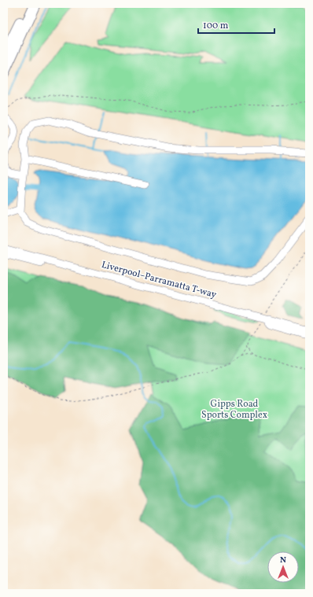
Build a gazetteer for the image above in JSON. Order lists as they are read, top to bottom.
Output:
{
  "streets": {
    "lane": ["Liverpool–Parramatta T-way"]
  },
  "parks": ["Gipps Road Sports Complex"],
  "scale_bar": "100 m",
  "north": "top"
}
